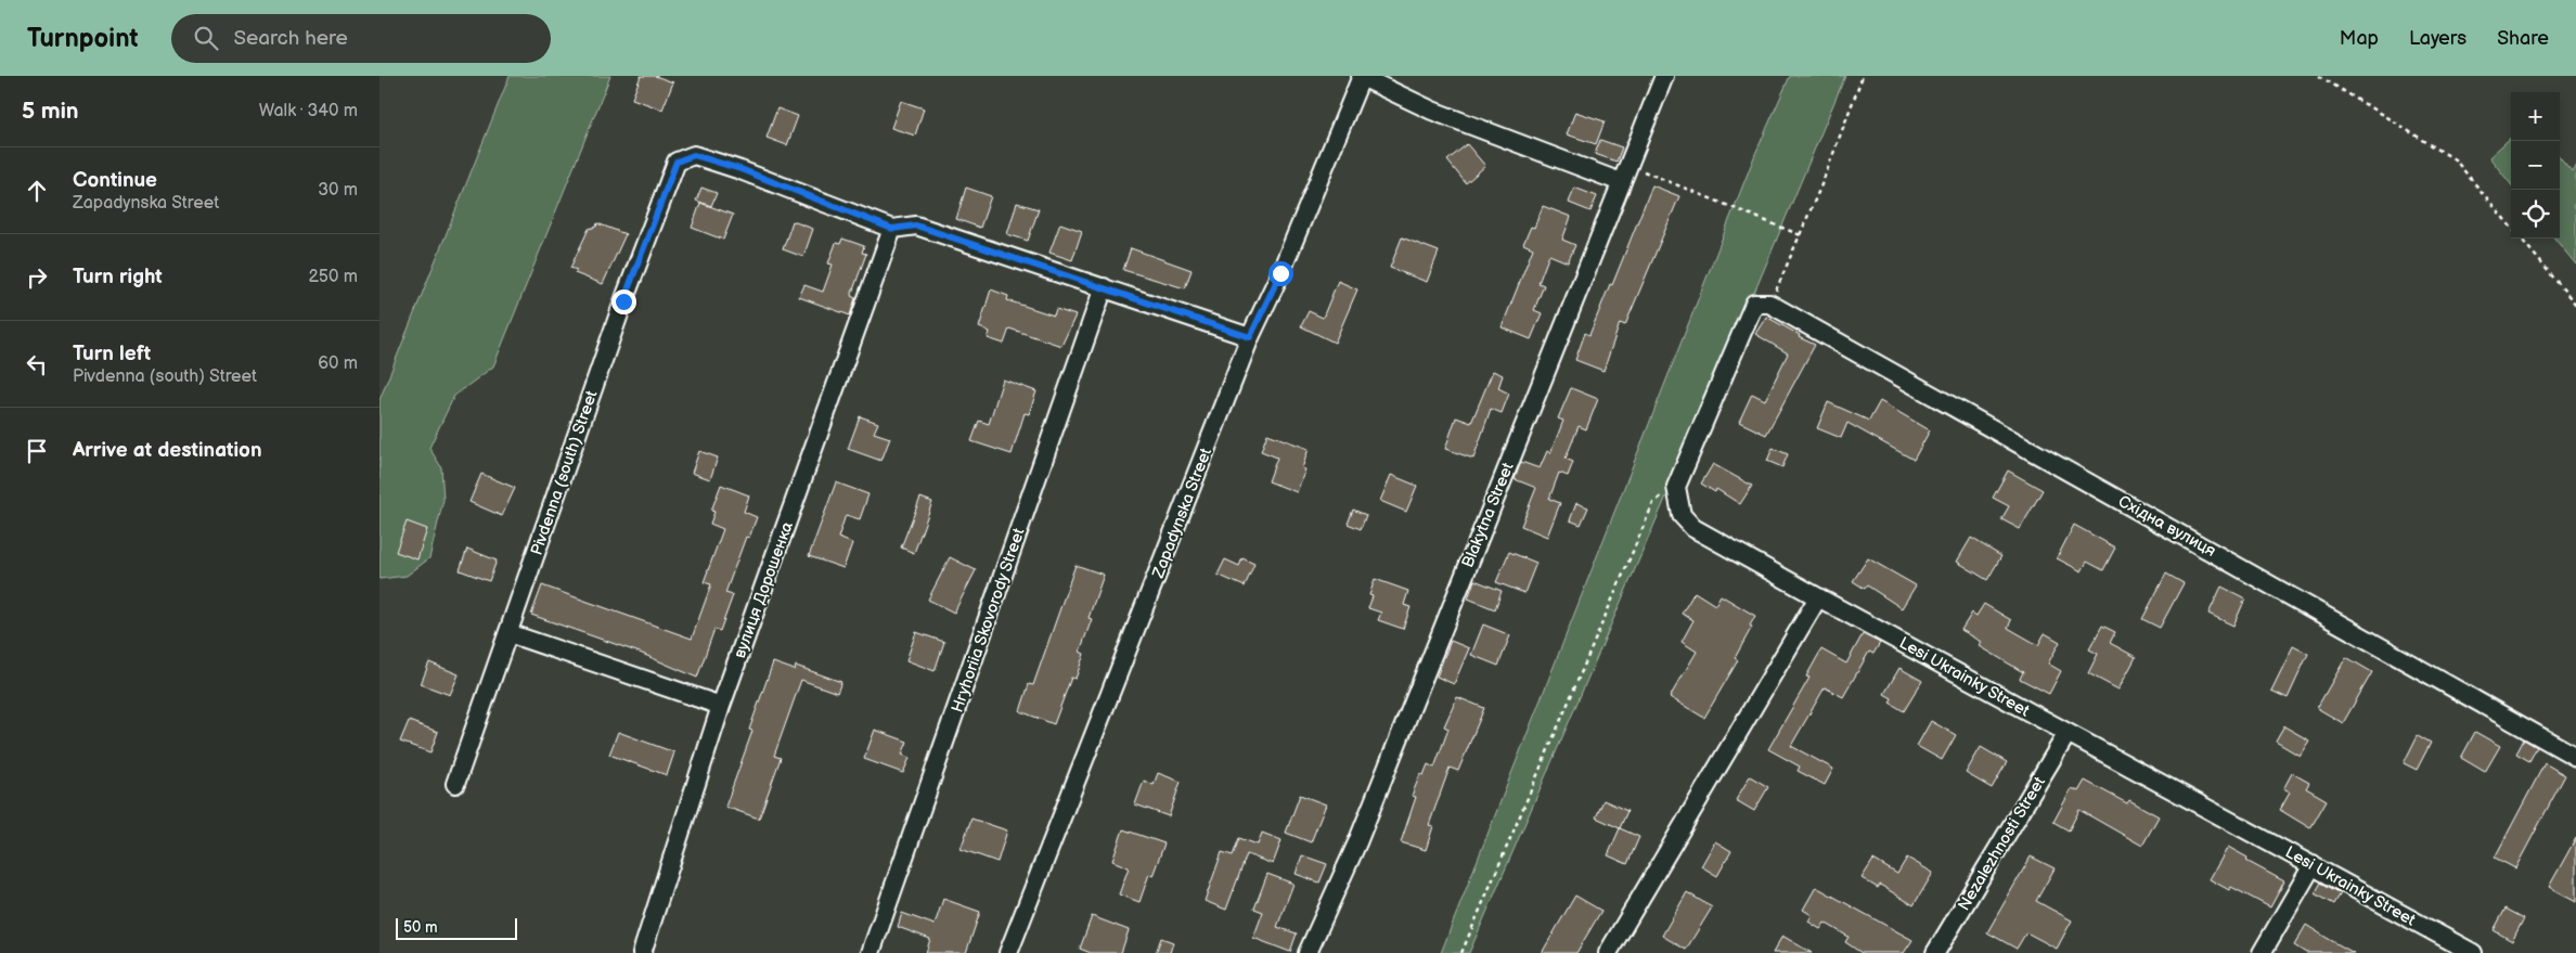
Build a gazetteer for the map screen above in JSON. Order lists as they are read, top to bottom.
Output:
{
  "streets": {
    "street": [
      "Pivdenna (south) Street",
      "Zapadynska Street",
      "Blakytna Street",
      "Східна вулиця",
      "вулиця Дорошенка",
      "Hryhoriia Skovorody Street",
      "Lesi Ukrainky Street",
      "Nezalezhnosti Street"
    ]
  },
  "crossings": [
    ["Pivdenna (south) Street", "вулиця Дорошенка"],
    ["Lesi Ukrainky Street", "Nezalezhnosti Street"]
  ],
  "scale_bar": "50 m",
  "page": {
    "header": "Turnpoint",
    "search": "Search here",
    "nav": ["Map", "Layers", "Share"],
    "heading": ["5 min", "Walk · 340 m"],
    "map_buttons": ["+", "−"],
    "list": [
      ["Continue", "Zapadynska Street", "30 m"],
      ["Turn right", "250 m"],
      ["Turn left", "Pivdenna (south) Street", "60 m"],
      "Arrive at destination"
    ],
    "scale": "50 m"
  }
}
